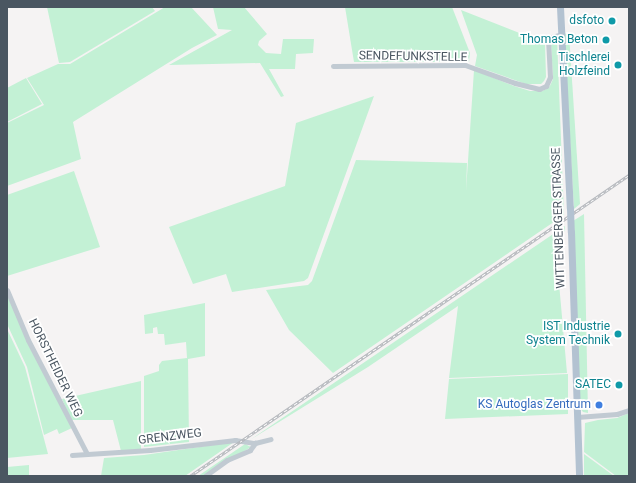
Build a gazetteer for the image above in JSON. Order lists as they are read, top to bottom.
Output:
{
  "streets": {
    "main road": ["WITTENBERGER STRASSE"],
    "street": ["SENDEFUNKSTELLE", "HORSTHEIDER WEG", "GRENZWEG"]
  },
  "crossings": [
    ["SENDEFUNKSTELLE", "WITTENBERGER STRASSE"],
    ["HORSTHEIDER WEG", "GRENZWEG"]
  ],
  "places": [
    "dsfoto",
    "Thomas Beton",
    "Tischlerei Holzfeind",
    "IST Industrie System Technik",
    "SATEC",
    "KS Autoglas Zentrum"
  ]
}
